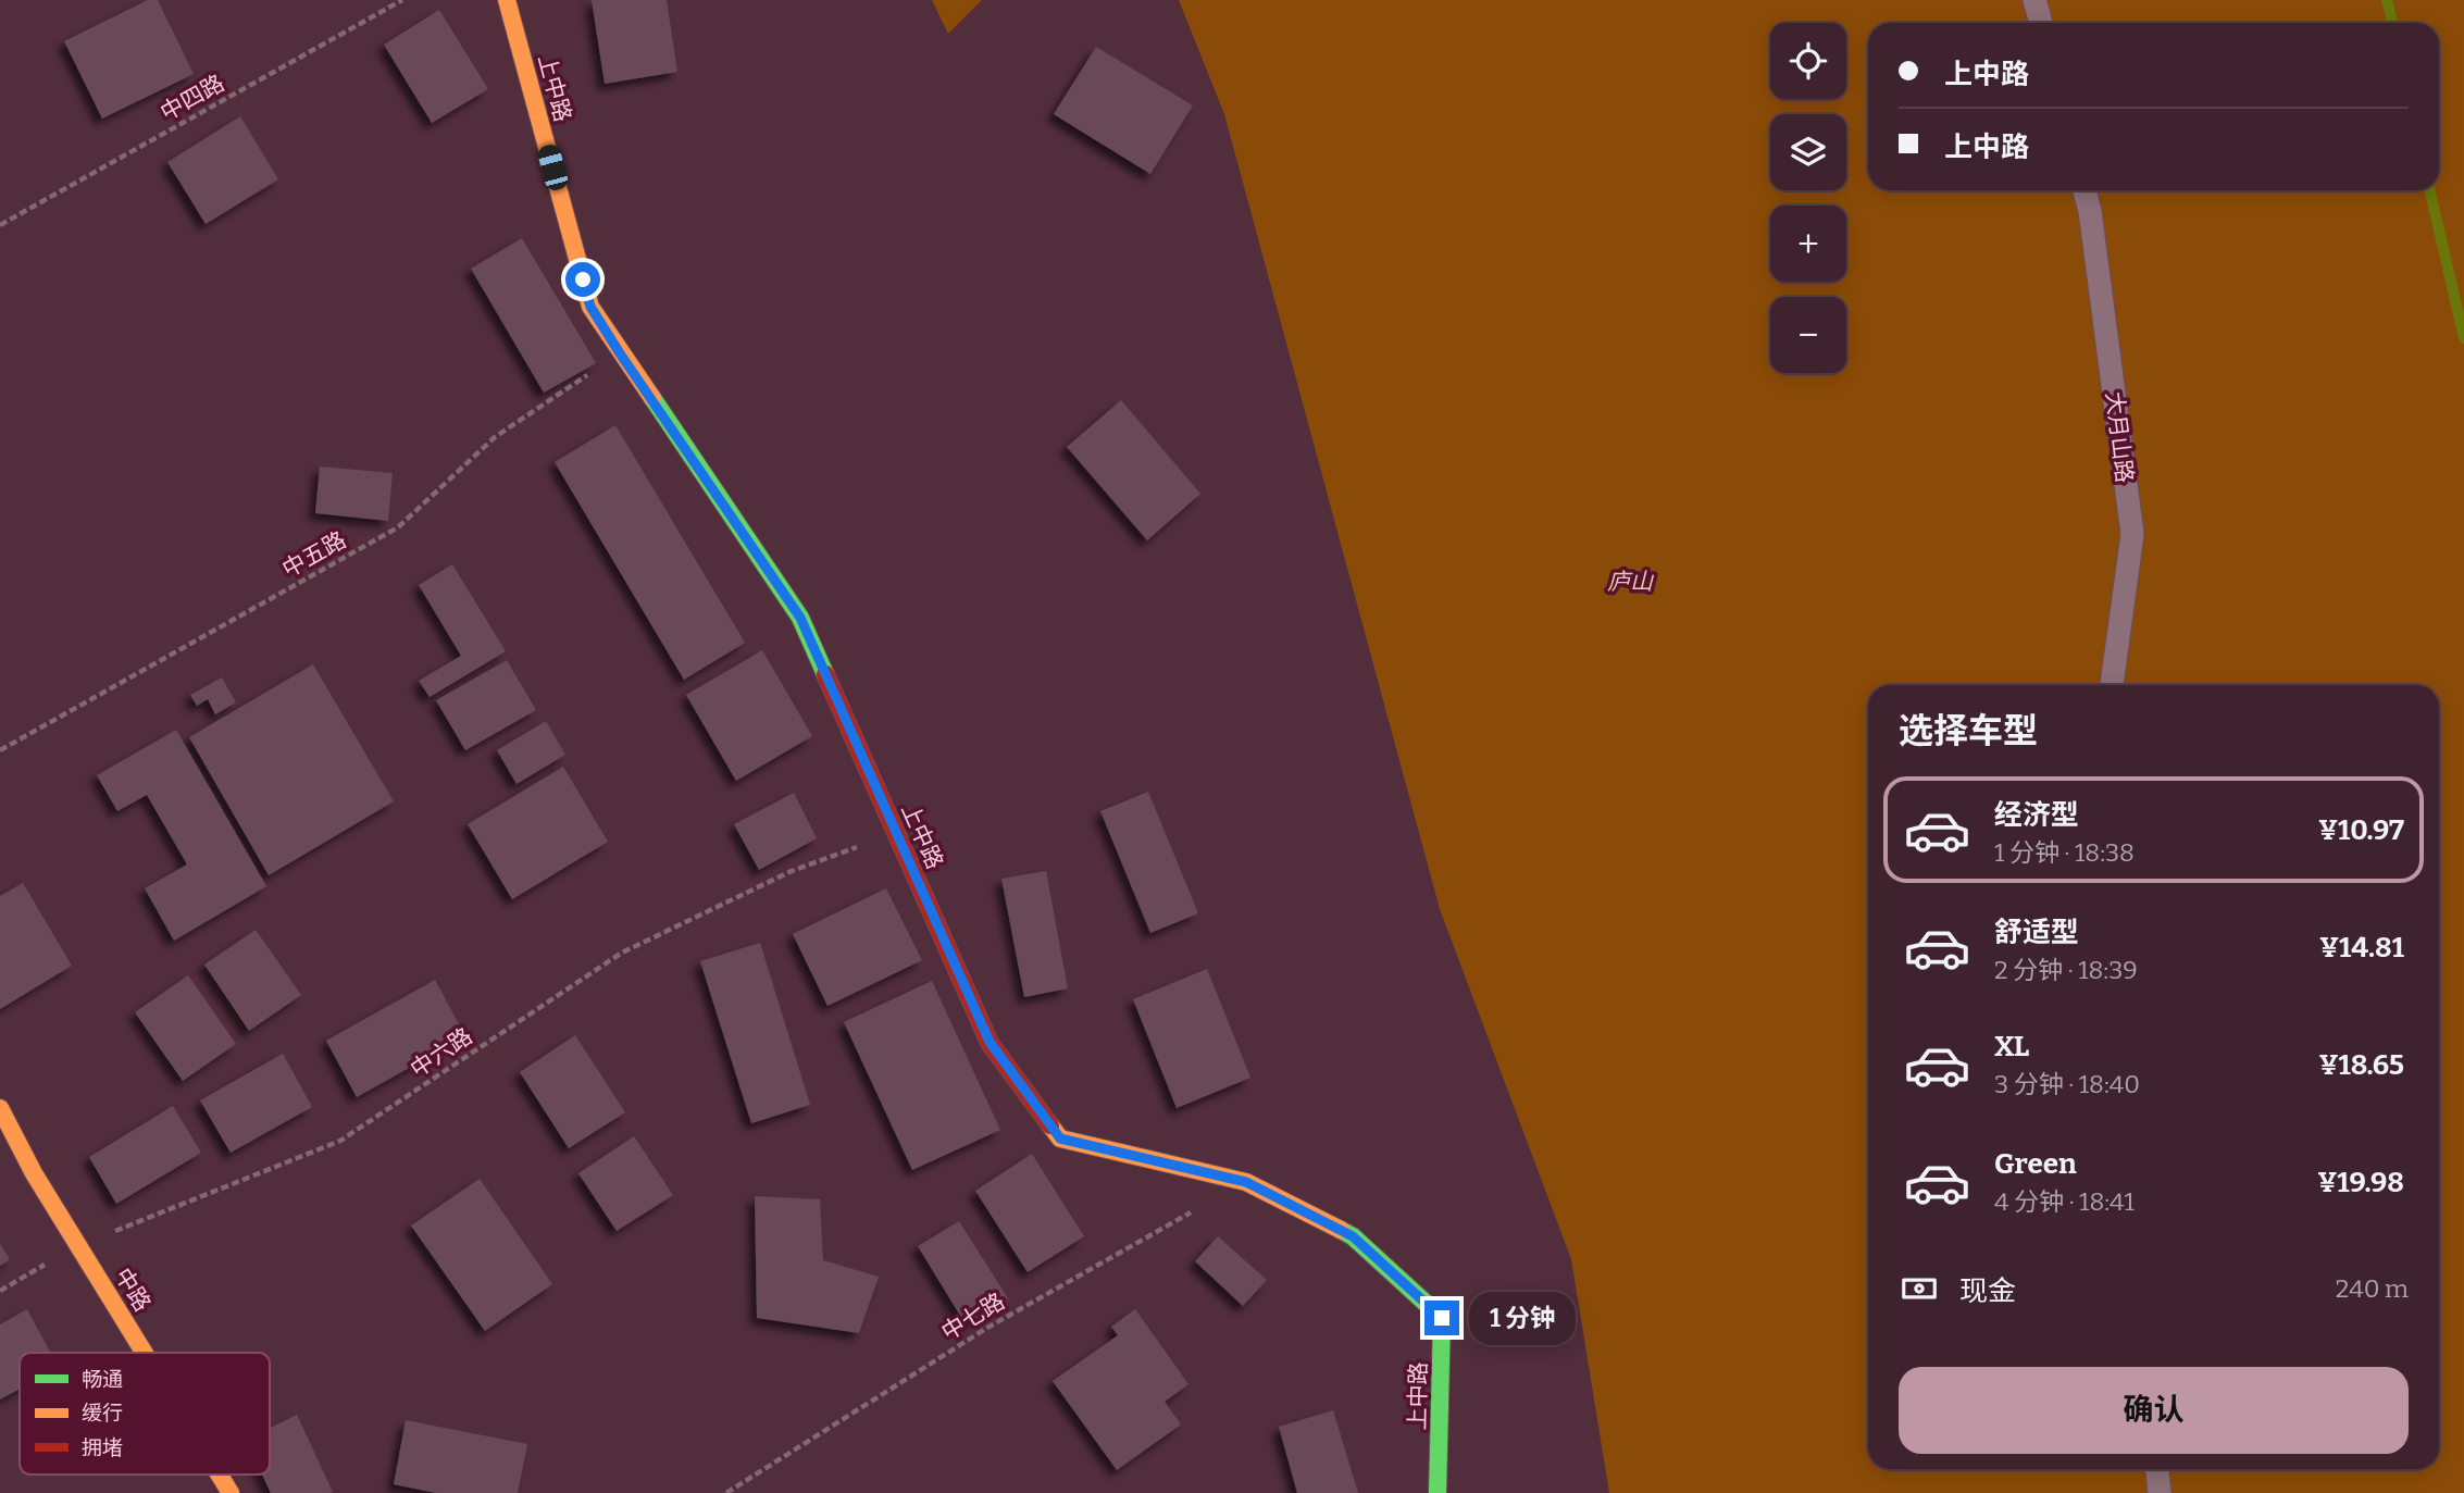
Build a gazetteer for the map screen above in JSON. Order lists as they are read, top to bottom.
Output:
{
  "streets": {
    "street": ["上中路", "中路"],
    "lane": ["大月山路"],
    "path": [
      "中四路",
      "中五路",
      "中六路",
      "中七路"
    ]
  },
  "crossings": [
    ["上中路", "中五路"],
    ["上中路", "中六路"],
    ["中六路", "中路"]
  ],
  "parks": ["庐山"],
  "legend": ["畅通", "缓行", "拥堵"],
  "page": {
    "map_buttons": ["+", "−"],
    "banner": ["上中路", "上中路"],
    "heading": "选择车型",
    "list": [
      {
        "name": "经济型",
        "note": "1 分钟 · 18:38",
        "value": "¥10.97"
      },
      {
        "name": "舒适型",
        "note": "2 分钟 · 18:39",
        "value": "¥14.81"
      },
      {
        "name": "XL",
        "note": "3 分钟 · 18:40",
        "value": "¥18.65"
      },
      {
        "name": "Green",
        "note": "4 分钟 · 18:41",
        "value": "¥19.98"
      }
    ],
    "pay": ["现金", "240 m"],
    "bubble": "1 分钟",
    "buttons": "确认"
  }
}
